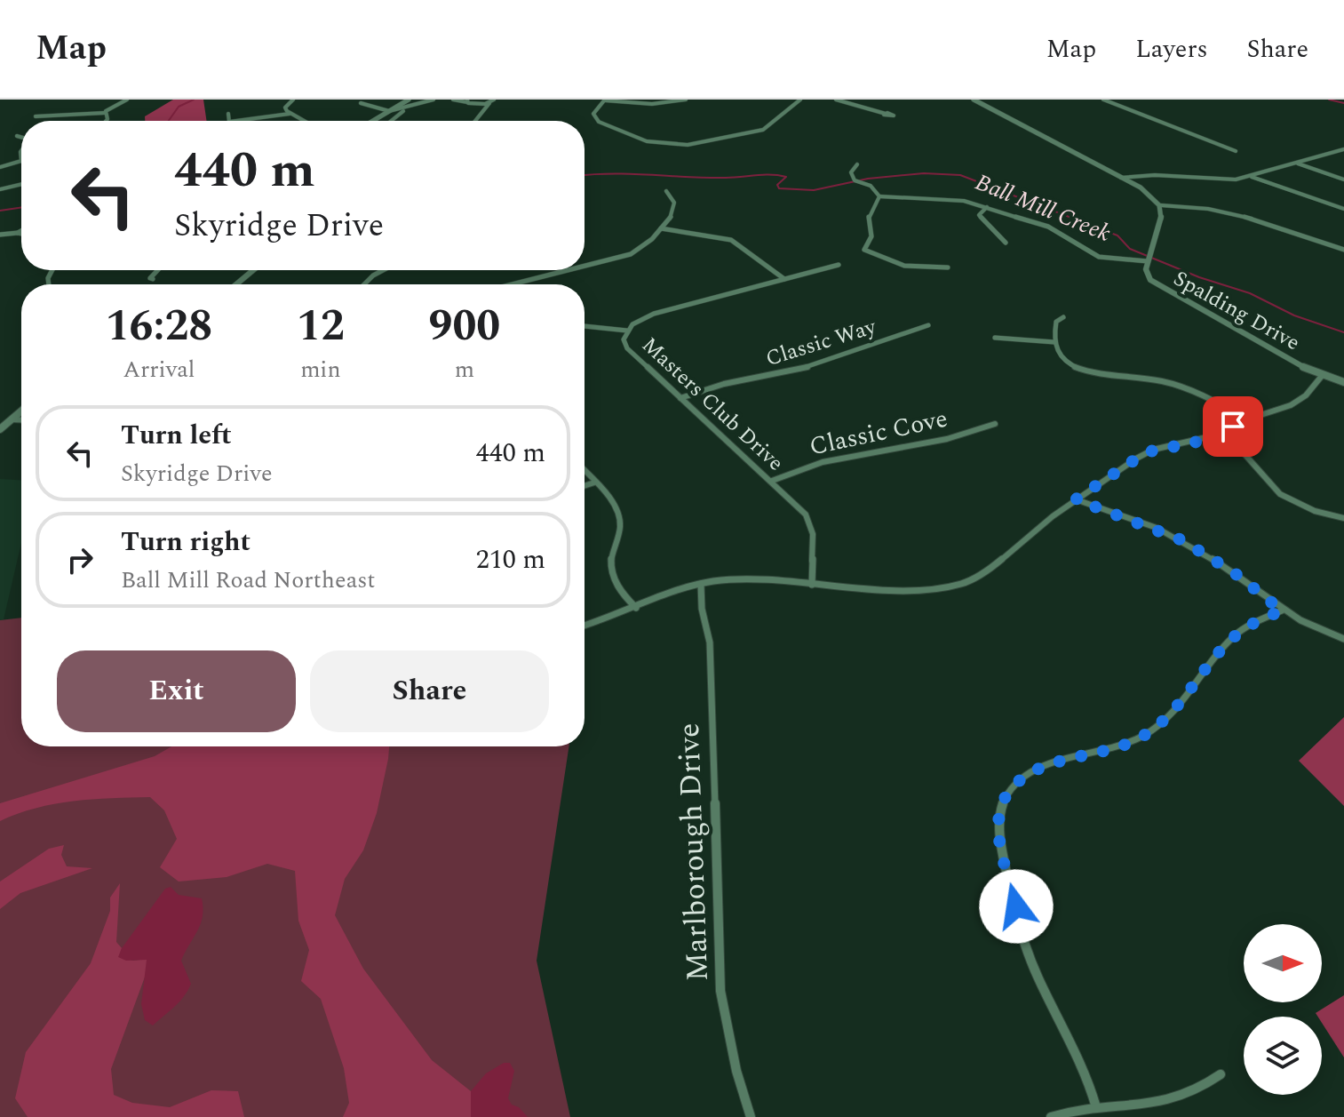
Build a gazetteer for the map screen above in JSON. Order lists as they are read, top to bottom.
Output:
{
  "streets": {
    "street": [
      "Spalding Drive",
      "Classic Way",
      "Masters Club Drive",
      "Classic Cove",
      "Marlborough Drive"
    ]
  },
  "crossings": [
    ["Classic Way", "Masters Club Drive"],
    ["Masters Club Drive", "Classic Cove"]
  ],
  "water": ["Ball Mill Creek"],
  "north": "right",
  "page": {
    "header": "Map",
    "nav": ["Map", "Layers", "Share"],
    "turn": ["440 m", "Skyridge Drive"],
    "eta": [
      "16:28",
      "Arrival",
      "12",
      "min",
      "900",
      "m"
    ],
    "list": [
      {
        "name": "Turn left",
        "note": "Skyridge Drive",
        "value": "440 m"
      },
      {
        "name": "Turn right",
        "note": "Ball Mill Road Northeast",
        "value": "210 m"
      }
    ],
    "buttons": ["Exit", "Share"]
  }
}
